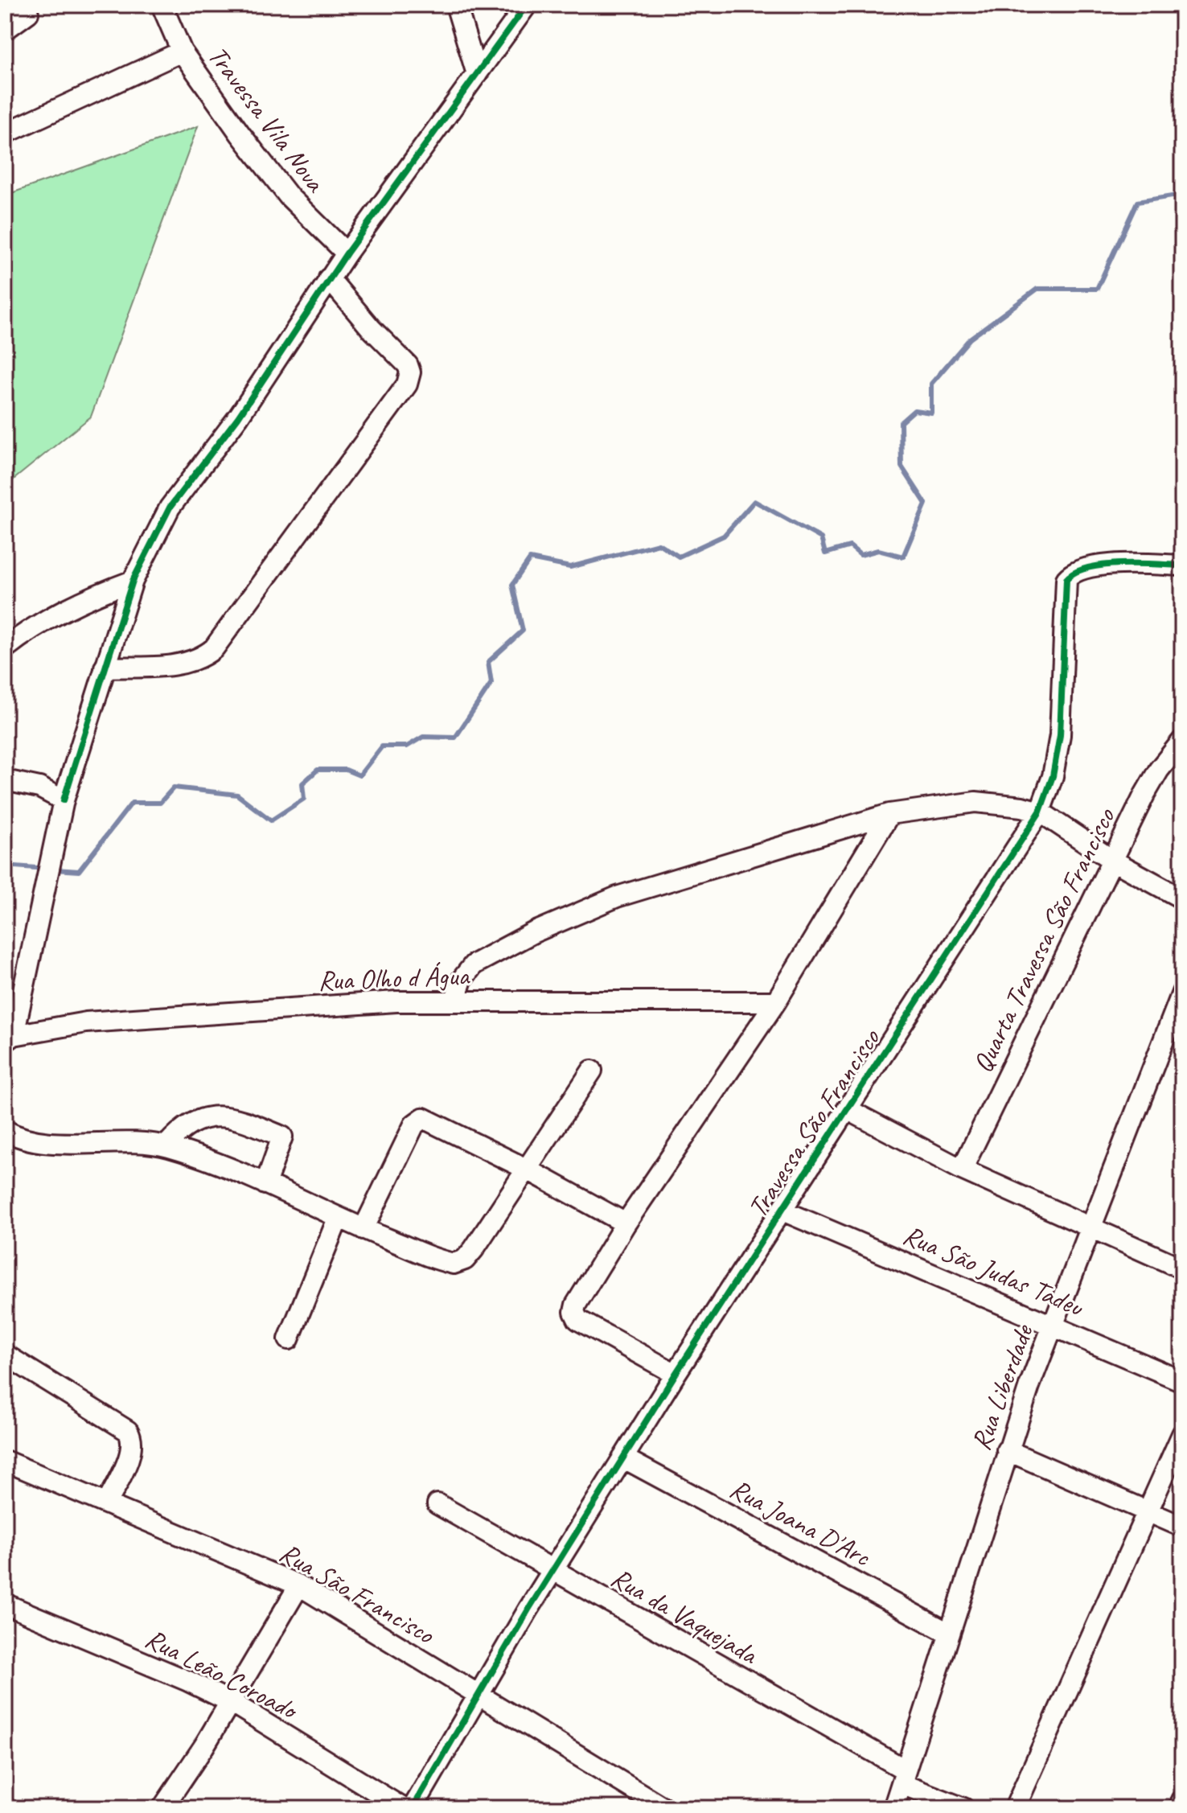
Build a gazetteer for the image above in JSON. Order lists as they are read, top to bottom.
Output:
{
  "streets": {
    "street": [
      "Travessa Vila Nova",
      "Quarta Travessa São Francisco",
      "Rua Olho d Água",
      "Travessa São Francisco",
      "Rua São Judas Tadeu",
      "Rua Liberdade",
      "Rua Joana D'Arc",
      "Rua São Francisco",
      "Rua da Vaquejada",
      "Rua Leão Coroado"
    ]
  },
  "crossings": [
    ["Travessa São Francisco", "Rua São Judas Tadeu"],
    ["Travessa São Francisco", "Rua Joana D'Arc"],
    ["Travessa São Francisco", "Rua São Francisco"],
    ["Travessa São Francisco", "Rua da Vaquejada"],
    ["Rua São Judas Tadeu", "Rua Liberdade"],
    ["Rua Liberdade", "Rua Joana D'Arc"],
    ["Rua Liberdade", "Rua da Vaquejada"]
  ]
}
